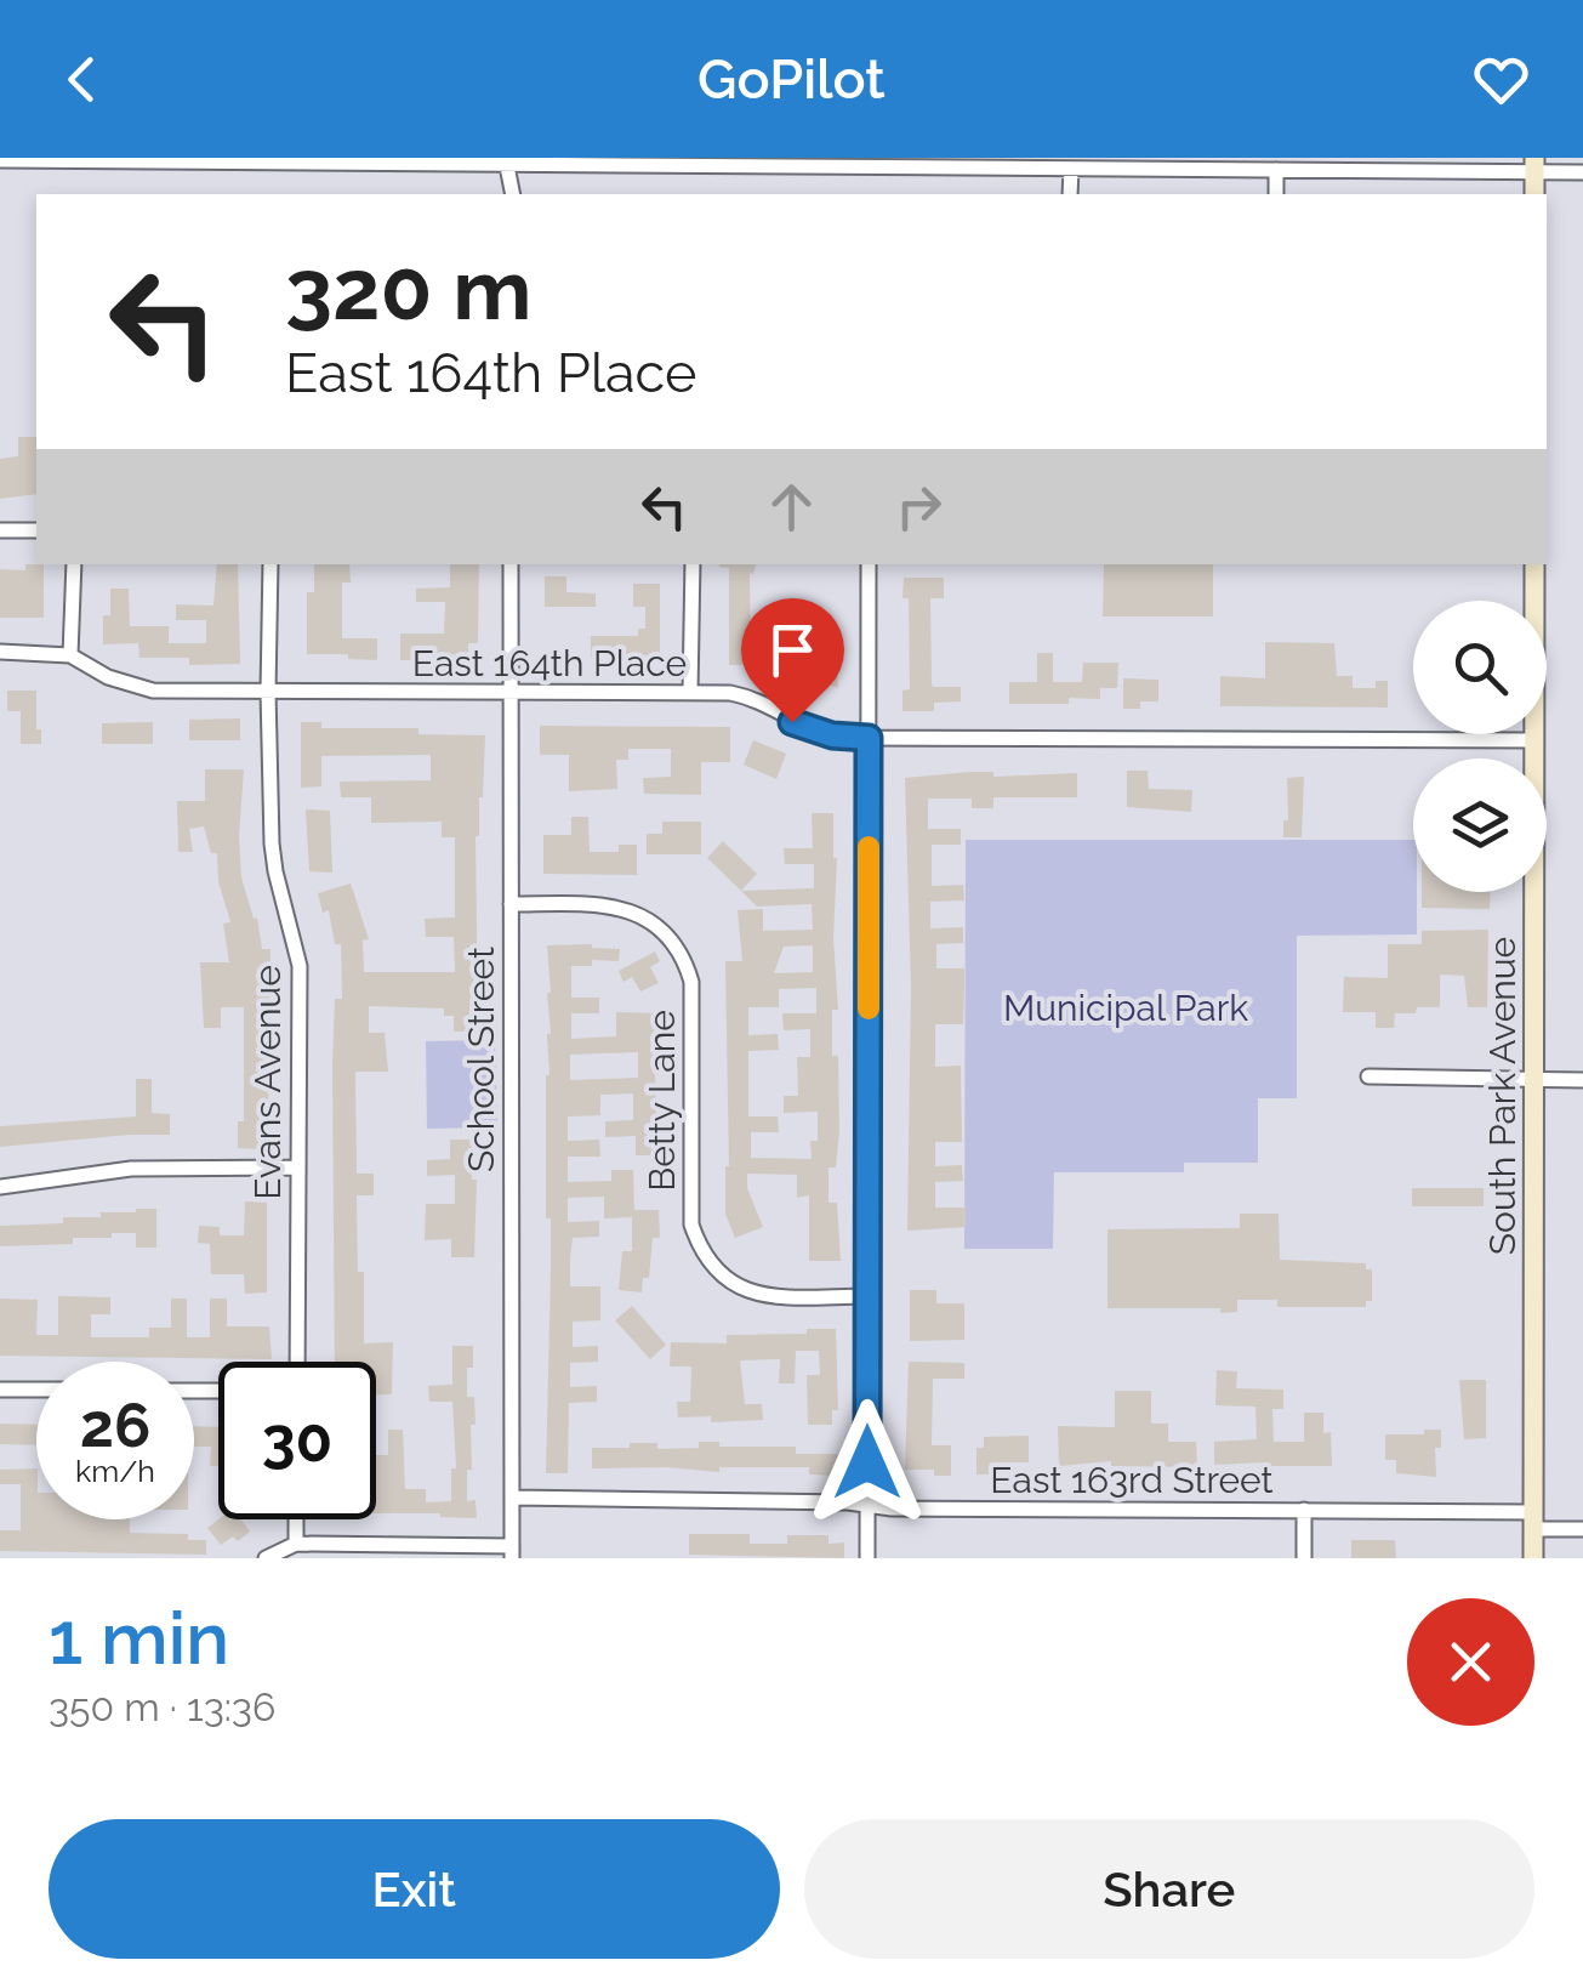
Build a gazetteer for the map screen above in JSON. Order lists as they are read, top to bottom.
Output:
{
  "streets": {
    "street": [
      "East 164th Place",
      "School Street",
      "Evans Avenue",
      "South Park Avenue",
      "Betty Lane",
      "East 163rd Street"
    ]
  },
  "crossings": [
    ["East 164th Place", "School Street"],
    ["East 164th Place", "Evans Avenue"],
    ["East 164th Place", "South Park Avenue"],
    ["School Street", "Betty Lane"],
    ["School Street", "East 163rd Street"],
    ["South Park Avenue", "East 163rd Street"]
  ],
  "parks": ["Municipal Park"],
  "page": {
    "header": "GoPilot",
    "turn": ["320 m", "East 164th Place"],
    "speed": "26 km/h",
    "limit": "30",
    "heading": ["1 min", "350 m · 13:36"],
    "buttons": ["Exit", "Share"]
  }
}
